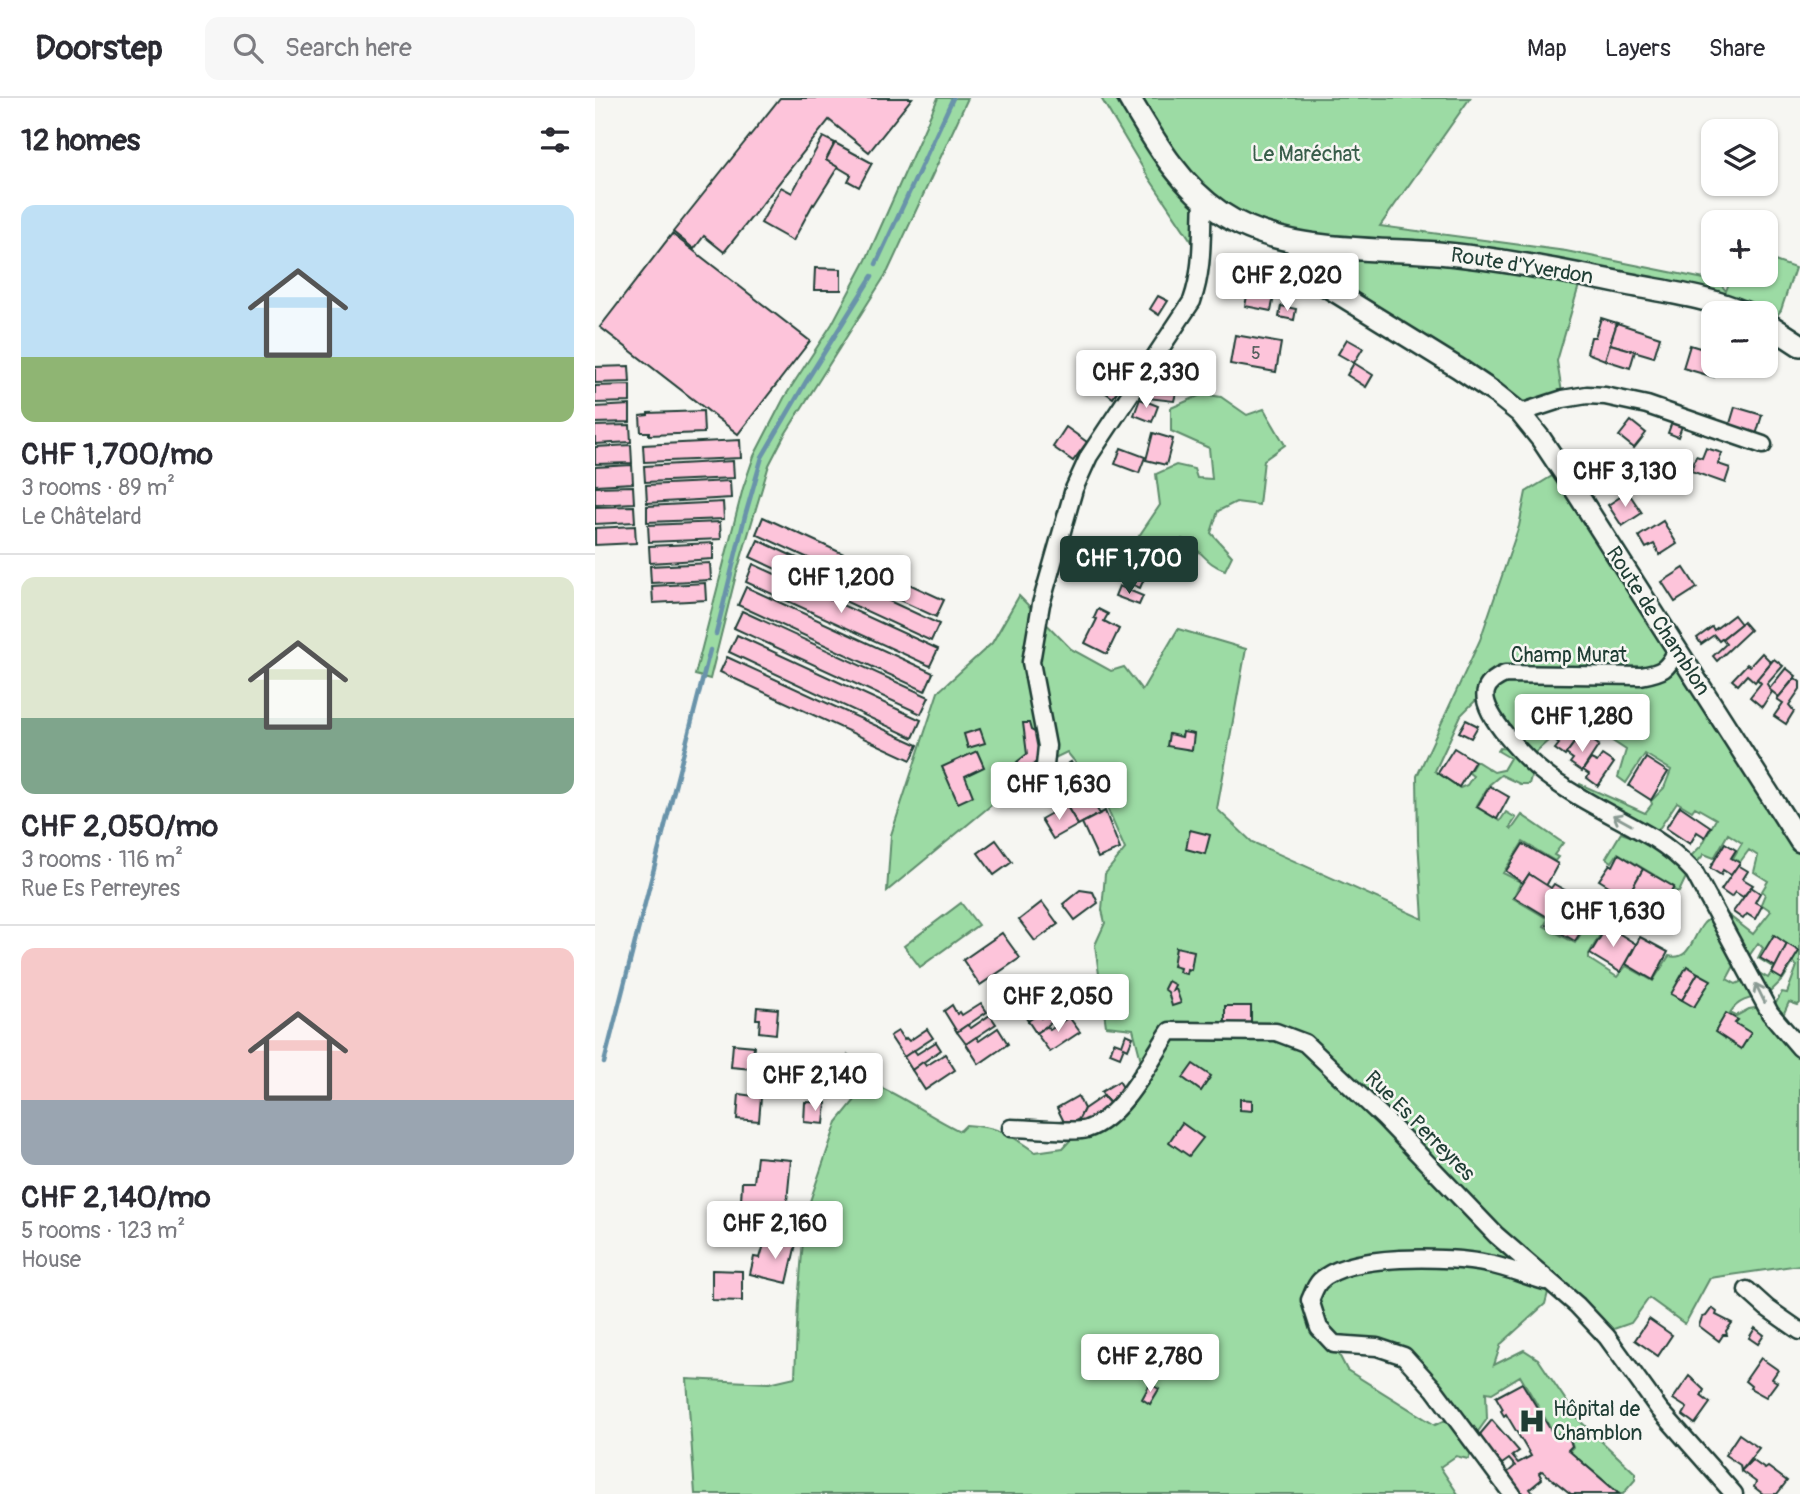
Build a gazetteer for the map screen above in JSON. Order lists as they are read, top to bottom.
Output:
{
  "streets": {
    "main road": ["Route d'Yverdon"],
    "street": ["Route de Chamblon", "Champ Murat", "Rue Es Perreyres"]
  },
  "crossings": [
    ["Route d'Yverdon", "Route de Chamblon"],
    ["Route de Chamblon", "Champ Murat"]
  ],
  "parks": ["Le Maréchat"],
  "places": {
    "hospital": ["Hôpital de Chamblon"]
  },
  "house_numbers": ["5"],
  "page": {
    "header": "Doorstep",
    "search": "Search here",
    "nav": ["Map", "Layers", "Share"],
    "heading": "12 homes",
    "map_buttons": ["+", "−"],
    "list": [
      {
        "name": "CHF 1,700/mo",
        "note": "3 rooms · 89 m² · Le Châtelard"
      },
      {
        "name": "CHF 2,050/mo",
        "note": "3 rooms · 116 m² · Rue Es Perreyres"
      },
      {
        "name": "CHF 2,140/mo",
        "note": "5 rooms · 123 m² · House"
      }
    ],
    "price": [
      "CHF 2,020",
      "CHF 2,330",
      "CHF 3,130",
      "CHF 1,700",
      "CHF 1,200",
      "CHF 1,280",
      "CHF 1,630",
      "CHF 1,630",
      "CHF 2,050",
      "CHF 2,140",
      "CHF 2,160",
      "CHF 2,780"
    ]
  }
}
